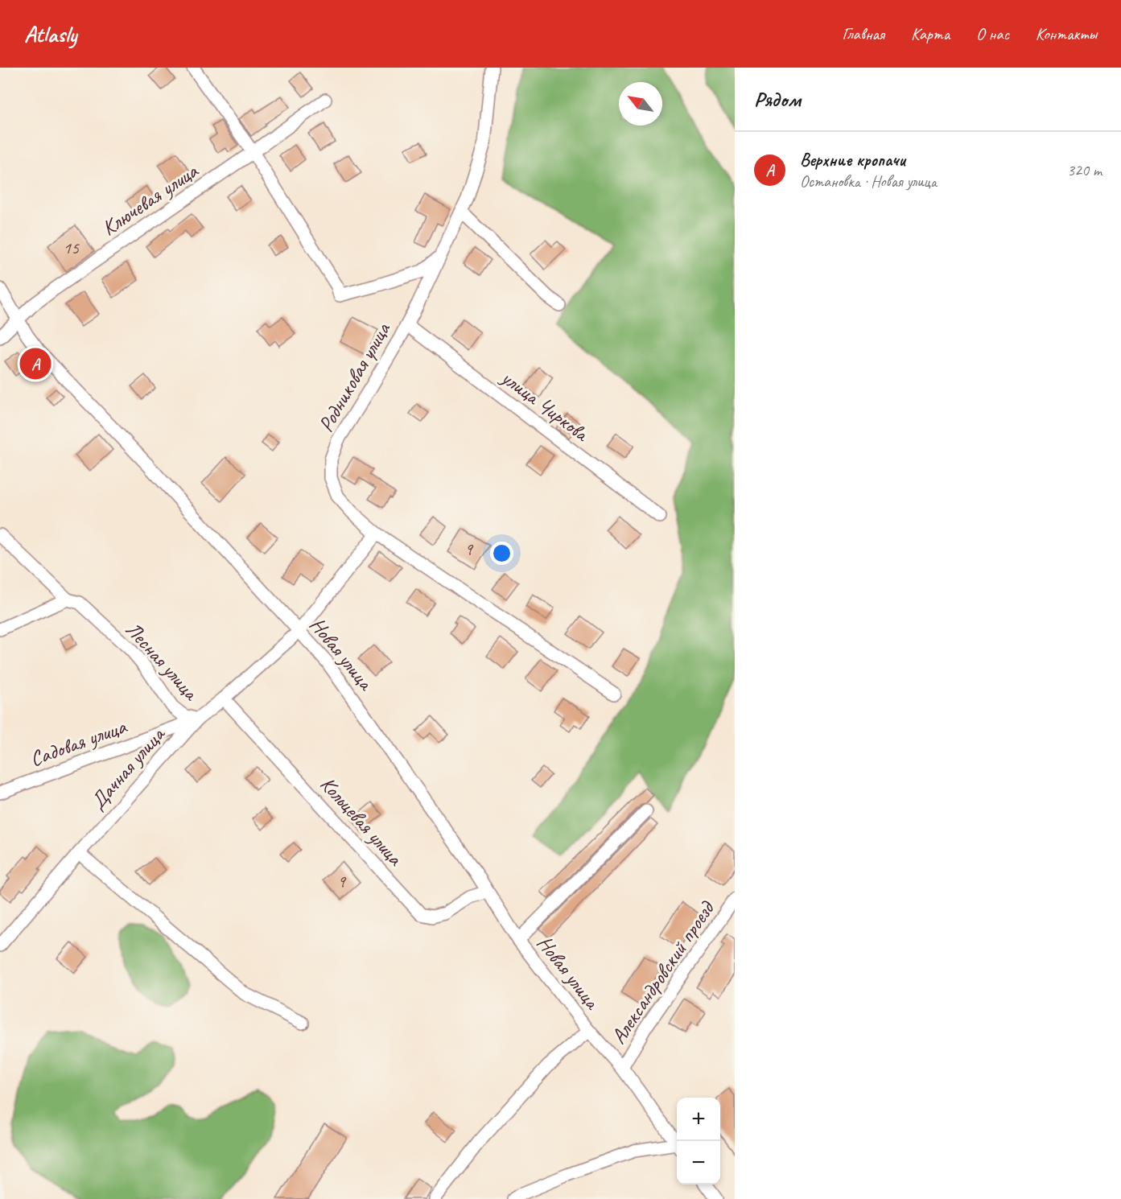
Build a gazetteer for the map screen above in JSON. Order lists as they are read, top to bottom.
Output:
{
  "streets": {
    "street": [
      "Ключевая улица",
      "Родниковая улица",
      "улица Чиркова",
      "Новая улица",
      "Лесная улица",
      "Садовая улица",
      "Дачная улица",
      "Кольцевая улица",
      "Александровский проезд"
    ]
  },
  "crossings": [
    ["Ключевая улица", "Новая улица"],
    ["Родниковая улица", "улица Чиркова"],
    ["Родниковая улица", "Дачная улица"],
    ["Новая улица", "Дачная улица"],
    ["Новая улица", "Кольцевая улица"],
    ["Новая улица", "Александровский проезд"],
    ["Лесная улица", "Садовая улица"],
    ["Лесная улица", "Дачная улица"],
    ["Садовая улица", "Дачная улица"],
    ["Дачная улица", "Кольцевая улица"]
  ],
  "house_numbers": ["15", "9", "9"],
  "north": "top left",
  "page": {
    "header": "Atlasly",
    "nav": [
      "Главная",
      "Карта",
      "О нас",
      "Контакты"
    ],
    "heading": "Рядом",
    "list": [
      {
        "mark": "A",
        "name": "Верхние кропачи",
        "note": "Остановка · Новая улица",
        "value": "320 m"
      }
    ],
    "pins": "A",
    "map_buttons": ["+", "−"]
  }
}
